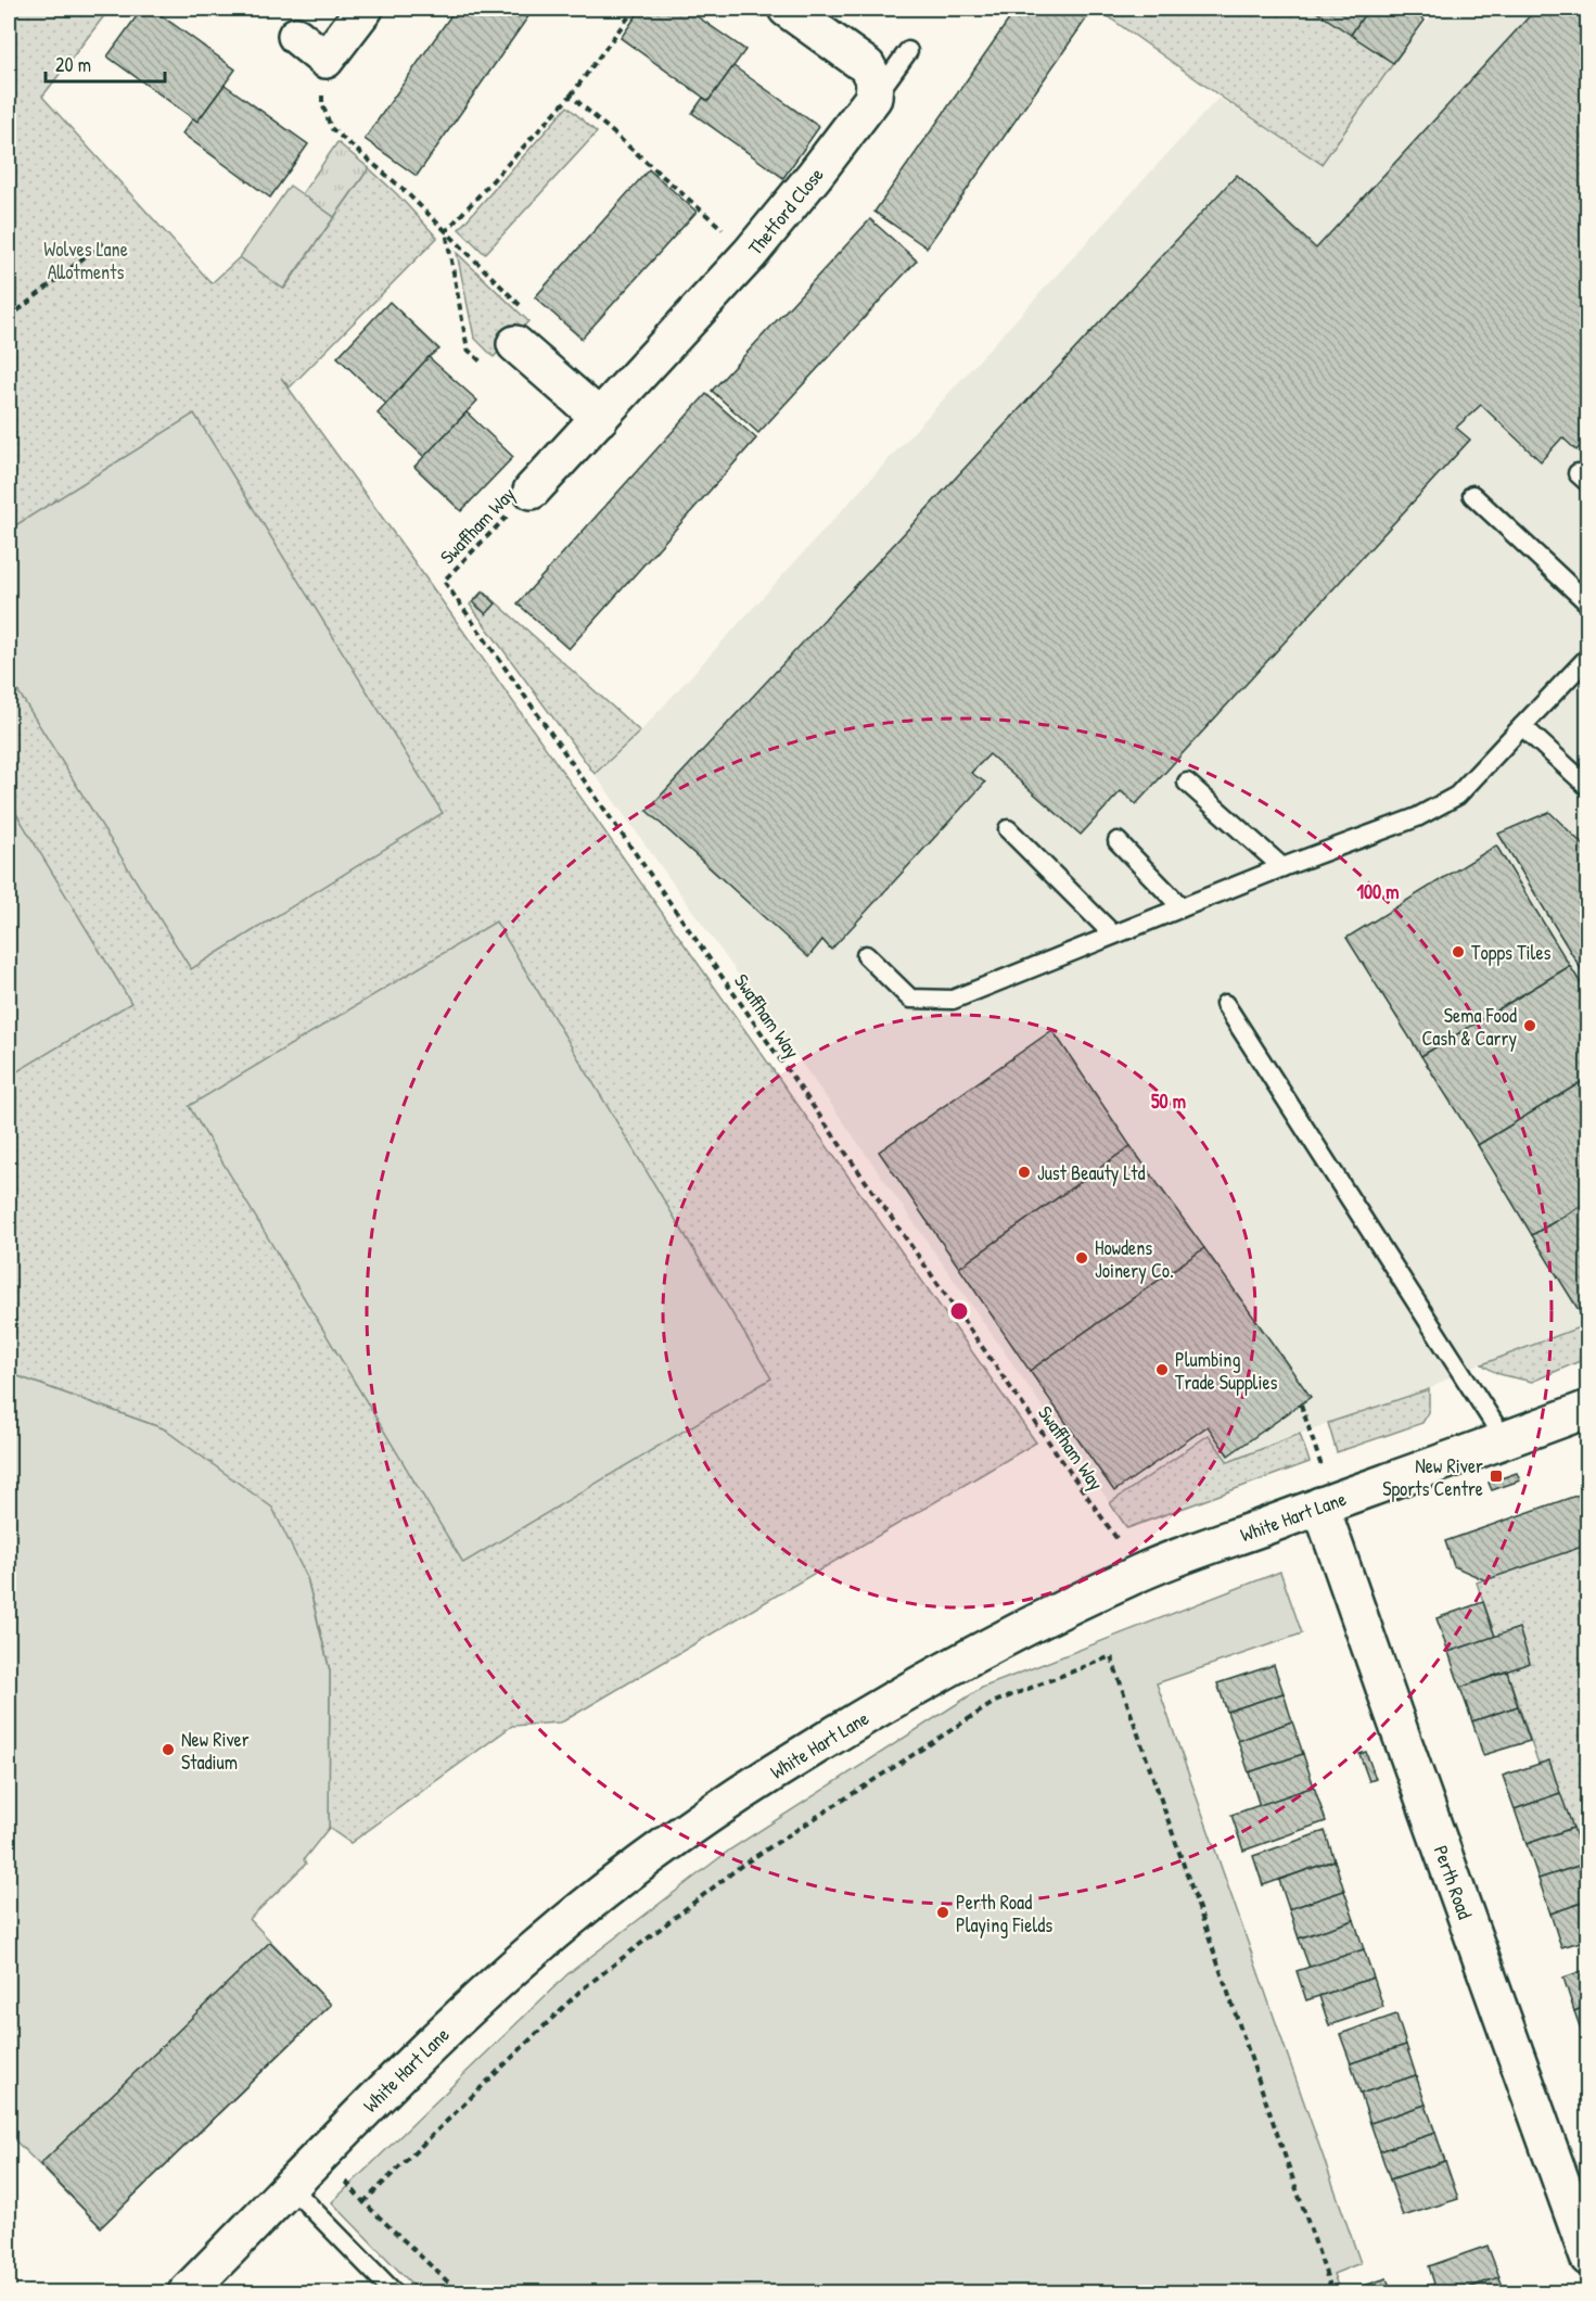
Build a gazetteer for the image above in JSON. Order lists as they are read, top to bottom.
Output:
{
  "streets": {
    "street": ["Thetford Close", "White Hart Lane", "Perth Road"],
    "path": ["Swaffham Way"]
  },
  "crossings": [
    ["Thetford Close", "Swaffham Way"],
    ["Swaffham Way", "White Hart Lane"],
    ["White Hart Lane", "Perth Road"]
  ],
  "parks": ["Wolves Lane Allotments"],
  "places": {
    "other": [
      "Topps Tiles",
      "Sema Food Cash & Carry",
      "Just Beauty Ltd",
      "Howdens Joinery Co.",
      "Plumbing Trade Supplies",
      "New River Stadium",
      "Perth Road Playing Fields"
    ],
    "transit": ["New River Sports Centre"]
  },
  "scale_bar": "20 m",
  "rings": ["100 m", "50 m"]
}
